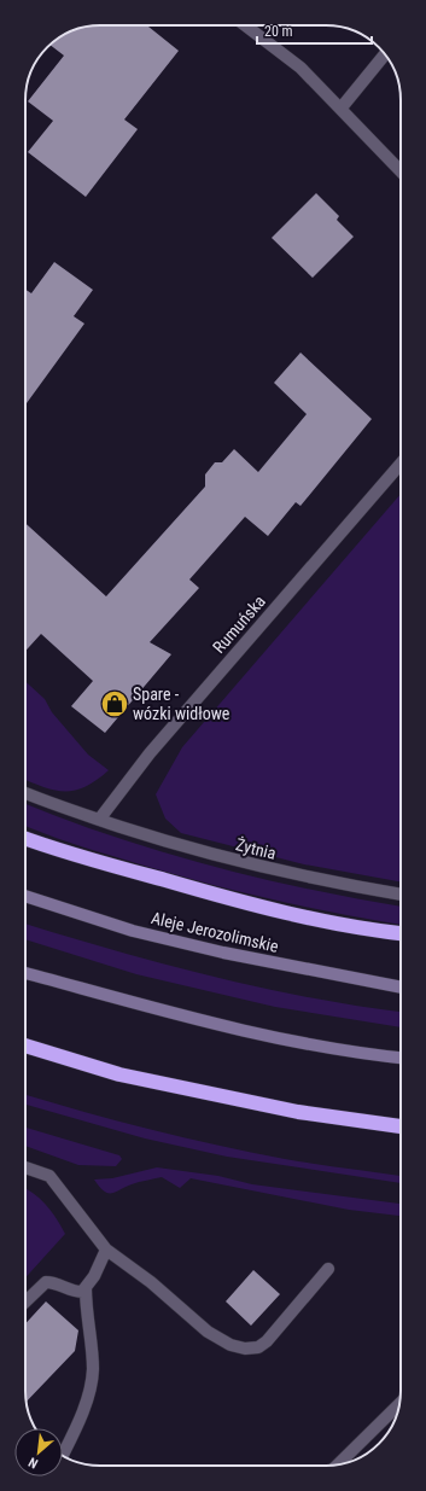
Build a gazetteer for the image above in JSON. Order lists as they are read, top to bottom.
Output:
{
  "streets": {
    "main road": ["Aleje Jerozolimskie"],
    "street": ["Rumuńska", "Żytnia"]
  },
  "crossings": [
    ["Rumuńska", "Żytnia"]
  ],
  "places": {
    "shop": ["Spare - wózki widłowe"]
  },
  "scale_bar": "20 m",
  "north": "bottom left"
}
